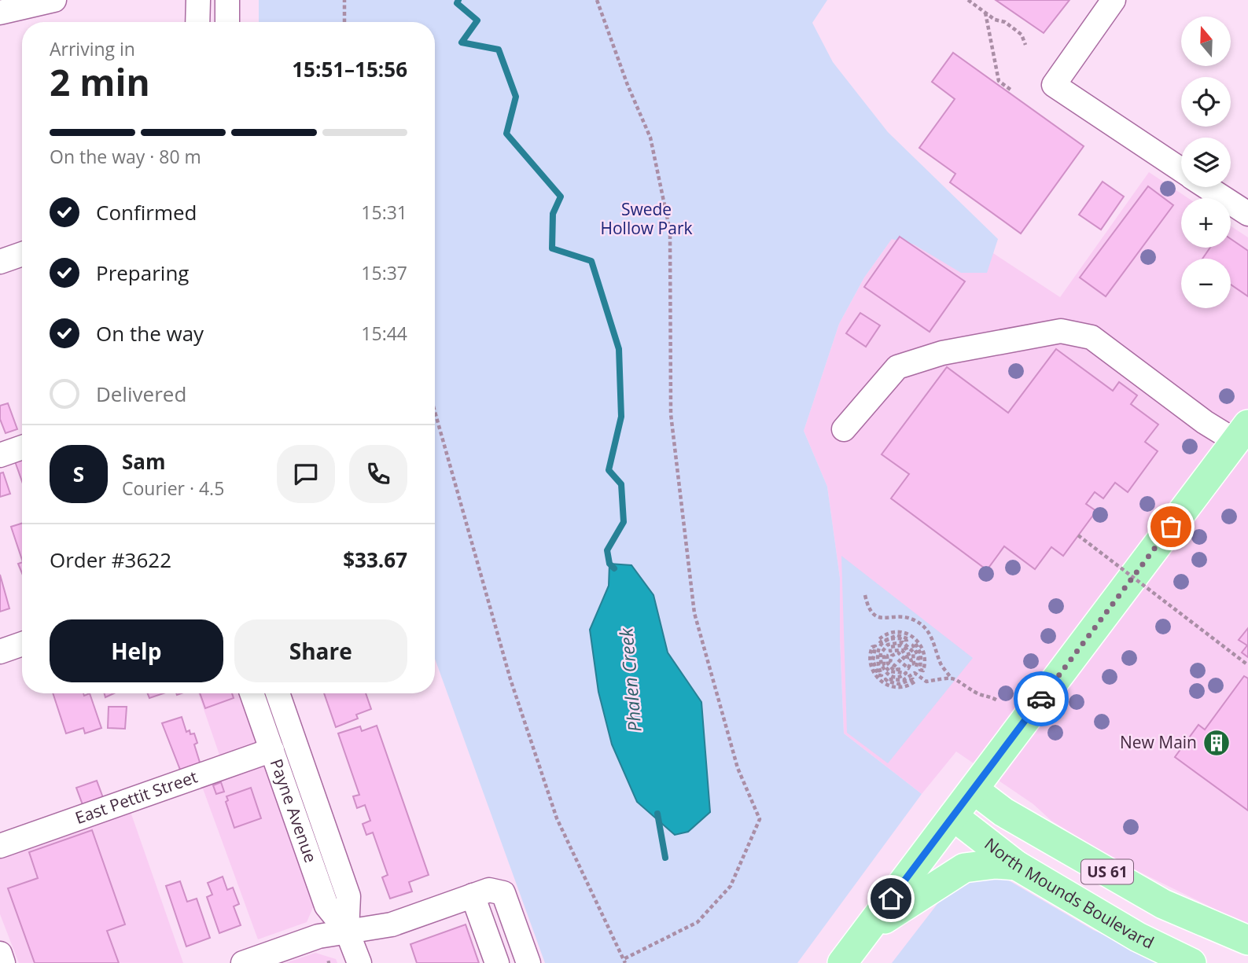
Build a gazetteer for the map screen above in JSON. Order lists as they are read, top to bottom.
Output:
{
  "streets": {
    "main road": ["US 61", "North Mounds Boulevard"],
    "street": ["East Pettit Street", "Payne Avenue"]
  },
  "crossings": [
    ["East Pettit Street", "Payne Avenue"]
  ],
  "water": ["Phalen Creek"],
  "parks": ["Swede Hollow Park"],
  "places": {
    "building": ["New Main"]
  },
  "north": "top",
  "page": {
    "map_buttons": ["+", "−"],
    "heading": ["2 min", "Arriving in", "15:51–15:56"],
    "panel": [
      "Sam",
      "Courier · 4.5",
      "Order #3622",
      "$33.67"
    ],
    "bar": "On the way · 80 m",
    "list": [
      ["Confirmed", "15:31"],
      ["Preparing", "15:37"],
      ["On the way", "15:44"],
      "Delivered"
    ],
    "round": "S",
    "buttons": ["Help", "Share"]
  }
}
